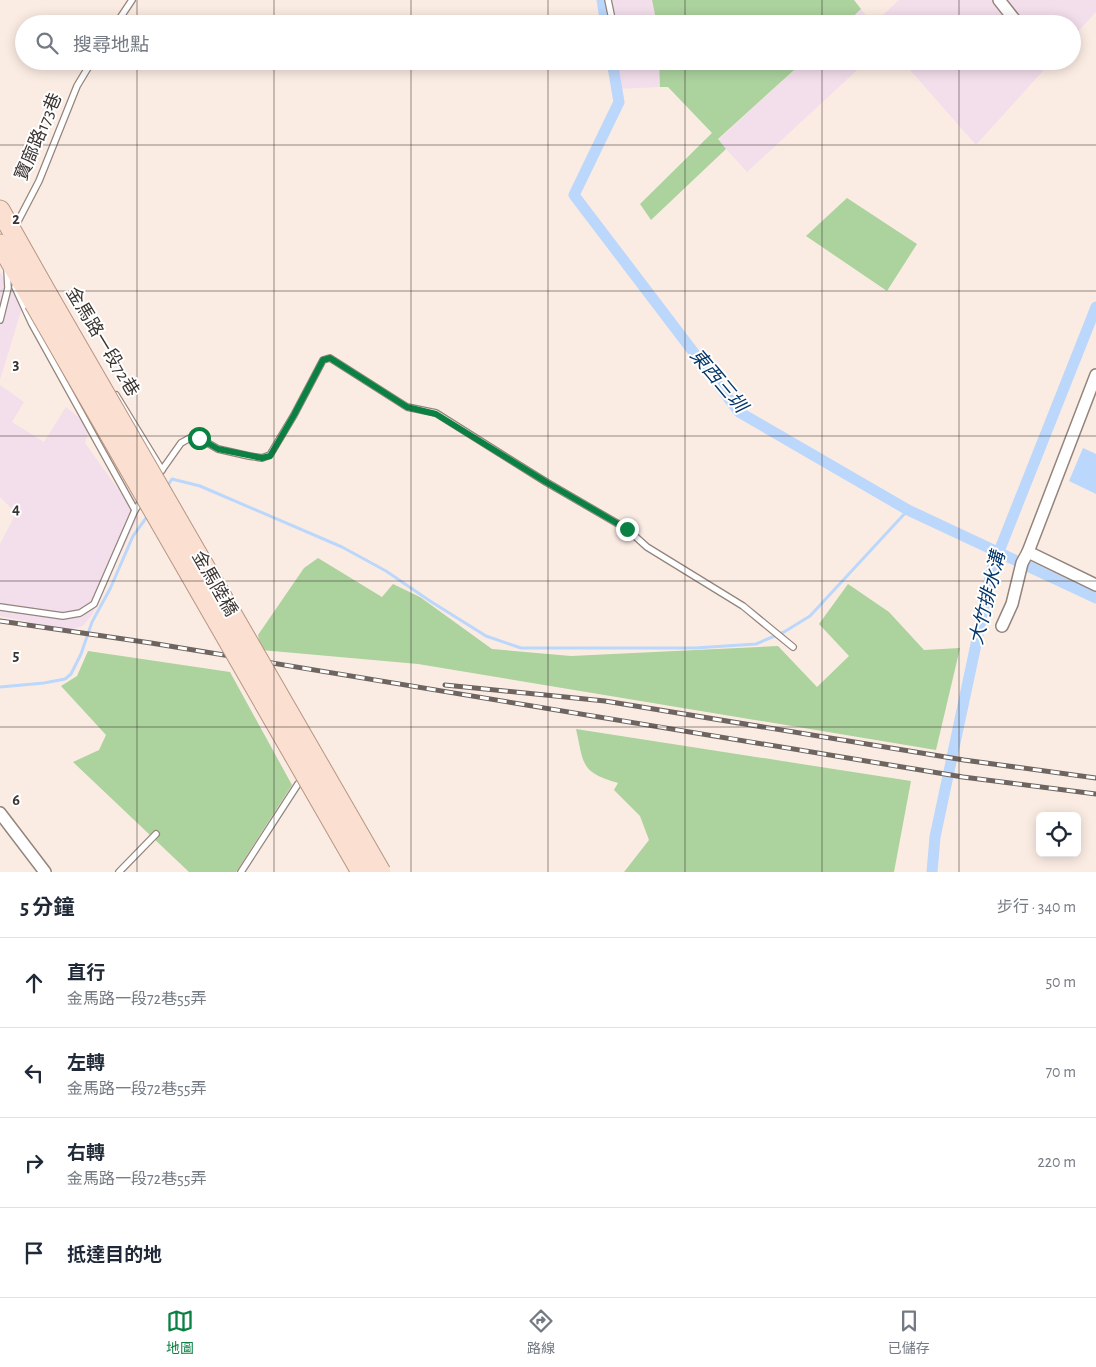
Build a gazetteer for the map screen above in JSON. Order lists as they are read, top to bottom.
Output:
{
  "streets": {
    "main road": ["金馬陸橋"],
    "lane": ["寶廍路173巷", "金馬路一段72巷"]
  },
  "crossings": [
    ["寶廍路173巷", "金馬路一段72巷"]
  ],
  "water": ["東西三圳", "大竹排水溝"],
  "page": {
    "search": "搜尋地點",
    "heading": ["5 分鐘", "步行 · 340 m"],
    "list": [
      ["直行", "金馬路一段72巷55弄", "50 m"],
      ["左轉", "金馬路一段72巷55弄", "70 m"],
      ["右轉", "金馬路一段72巷55弄", "220 m"],
      "抵達目的地"
    ],
    "nav": ["地圖", "路線", "已儲存"]
  },
  "grid": {
    "rows": [
      "2",
      "3",
      "4",
      "5",
      "6"
    ]
  }
}
